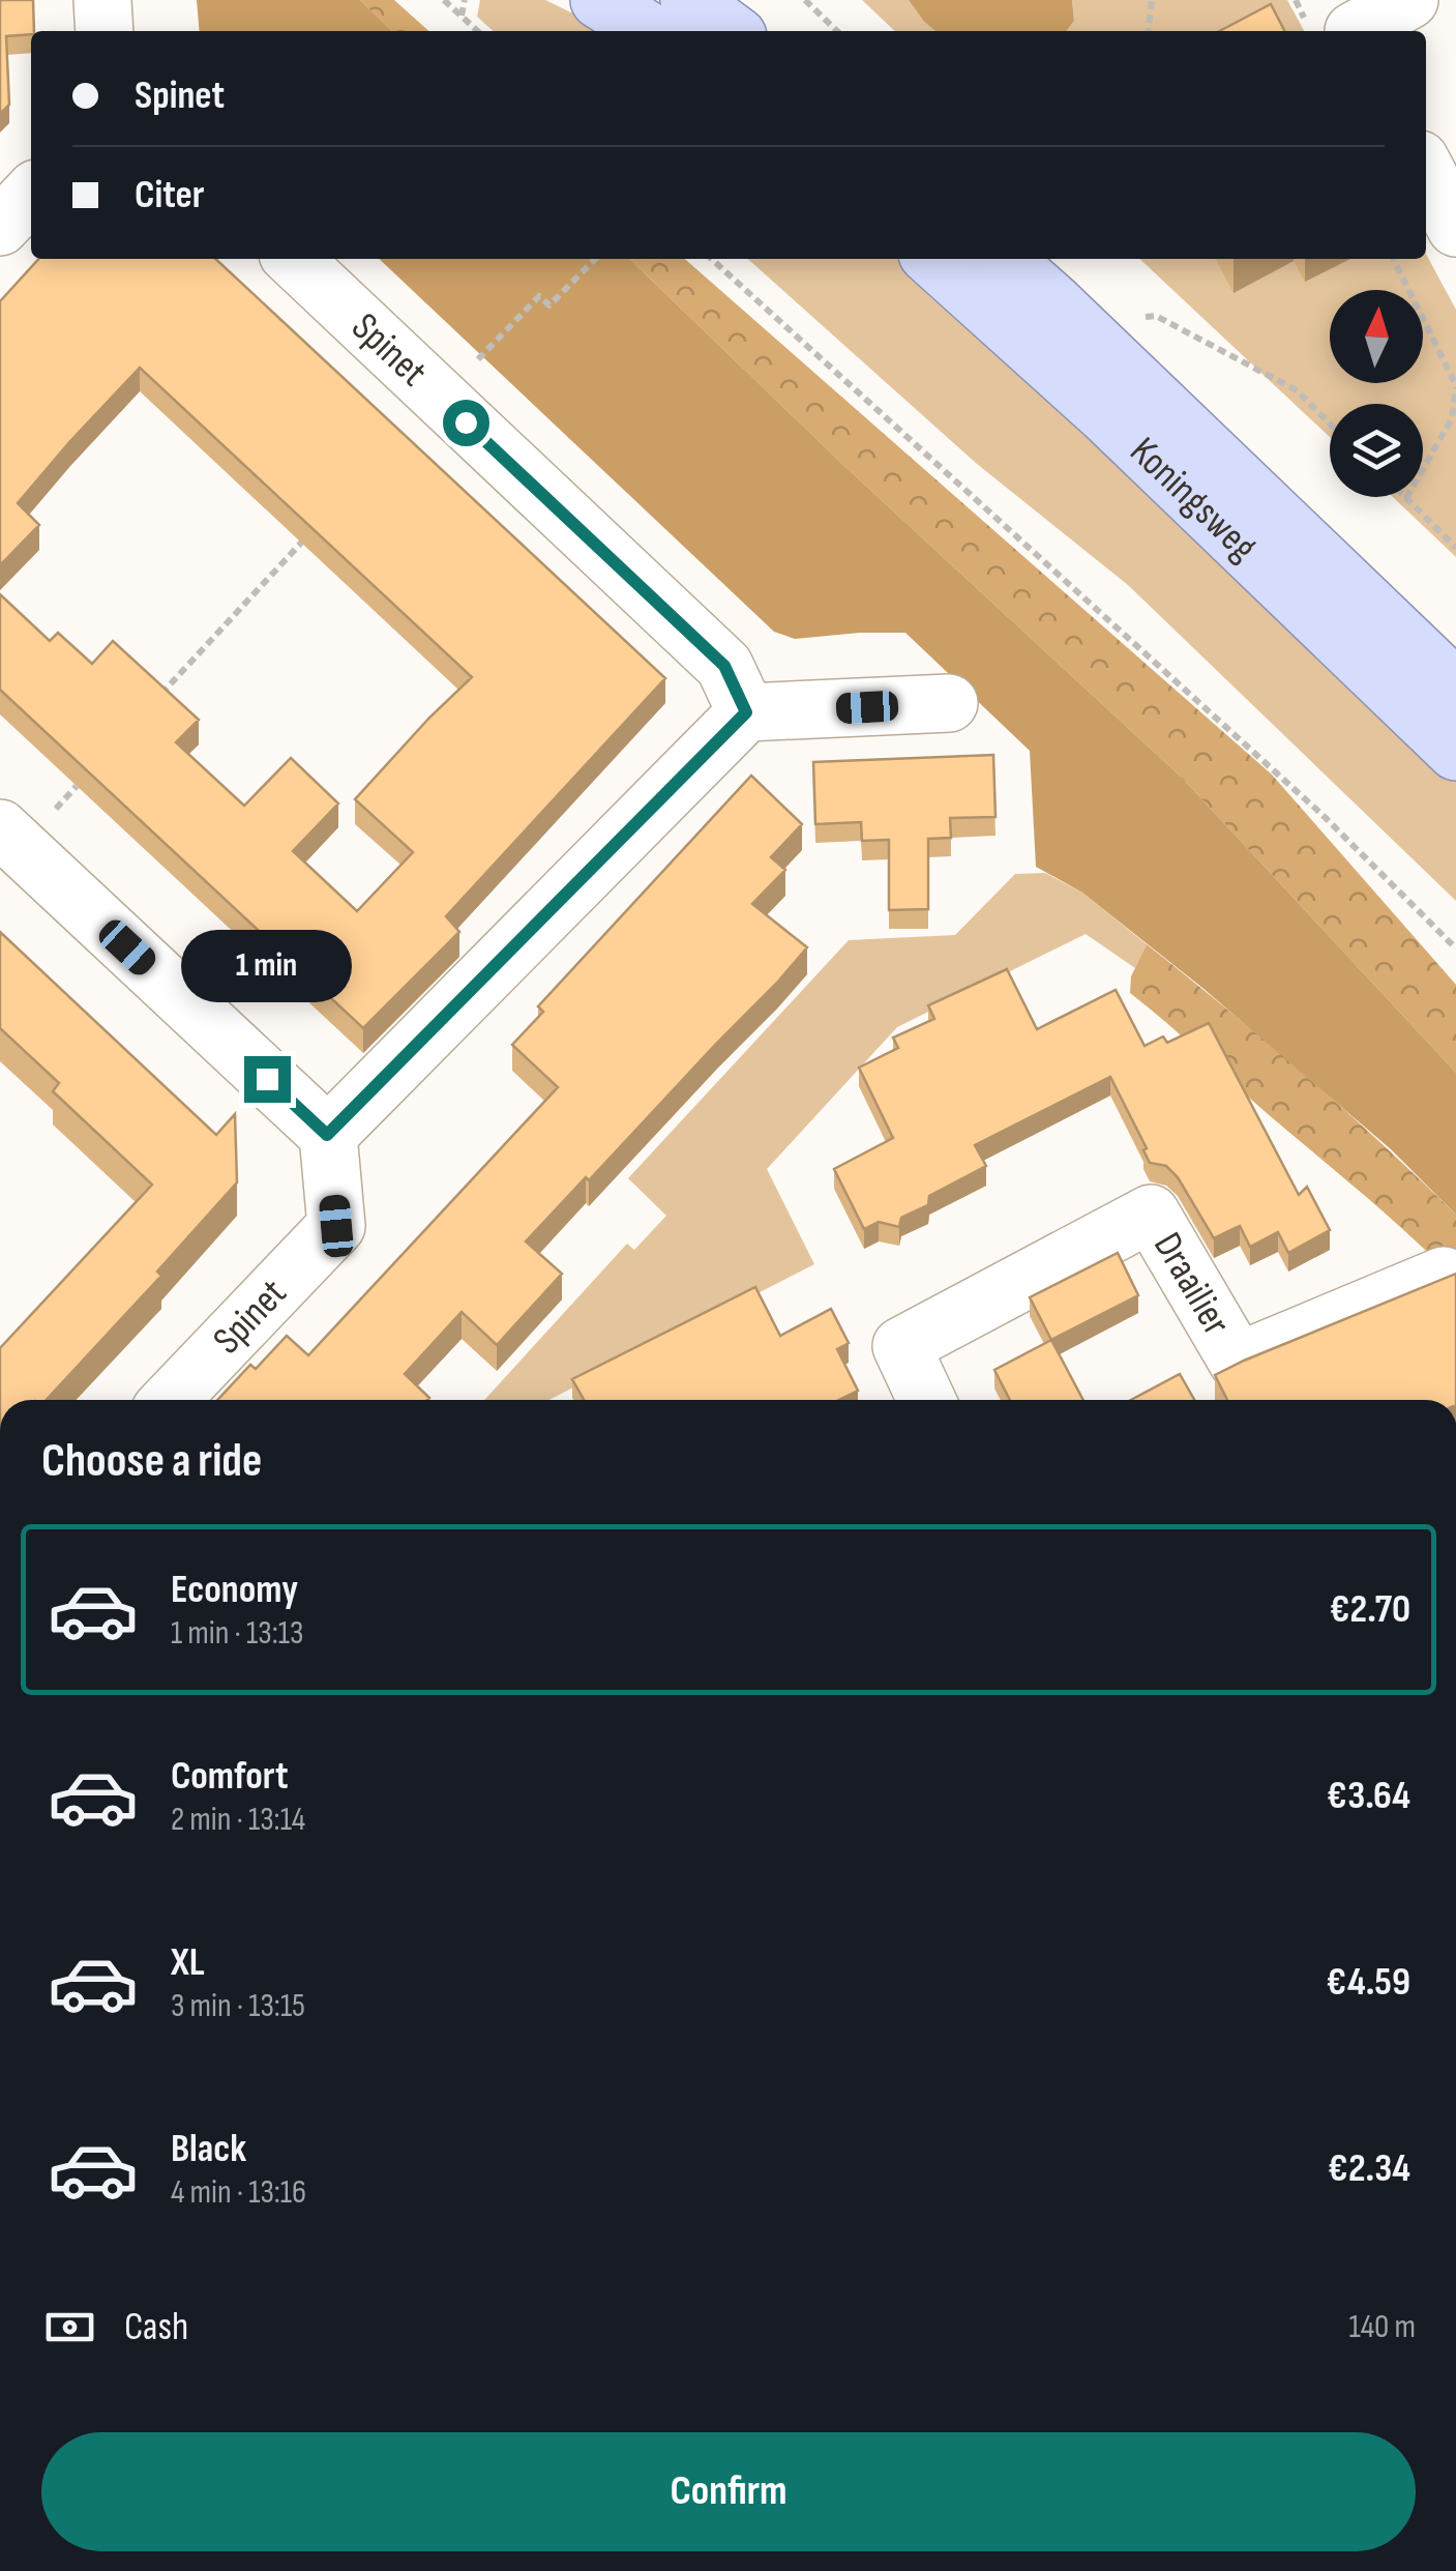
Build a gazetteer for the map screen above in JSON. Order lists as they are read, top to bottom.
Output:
{
  "streets": {
    "main road": ["Koningsweg"],
    "street": ["Spinet", "Draailier"]
  },
  "north": "top",
  "page": {
    "banner": ["Spinet", "Citer"],
    "bubble": "1 min",
    "heading": "Choose a ride",
    "list": [
      {
        "name": "Economy",
        "note": "1 min · 13:13",
        "value": "€2.70"
      },
      {
        "name": "Comfort",
        "note": "2 min · 13:14",
        "value": "€3.64"
      },
      {
        "name": "XL",
        "note": "3 min · 13:15",
        "value": "€4.59"
      },
      {
        "name": "Black",
        "note": "4 min · 13:16",
        "value": "€2.34"
      }
    ],
    "pay": ["Cash", "140 m"],
    "buttons": "Confirm"
  }
}
